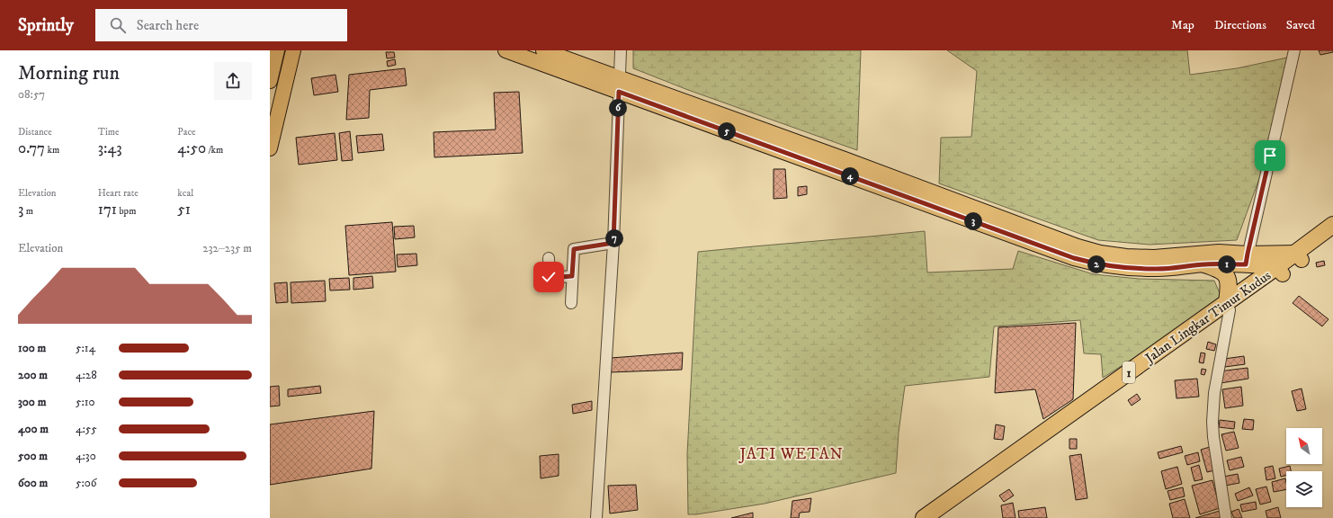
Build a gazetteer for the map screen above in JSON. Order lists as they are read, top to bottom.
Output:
{
  "streets": {
    "highway": ["Jalan Lingkar Timur Kudus", "1"]
  },
  "districts": ["JATI WETAN"],
  "north": "top left",
  "page": {
    "header": "Sprintly",
    "search": "Search here",
    "nav": ["Map", "Directions", "Saved"],
    "heading": ["Morning run", "08:57"],
    "pins": [
      "6",
      "5",
      "4",
      "3",
      "7",
      "1",
      "2"
    ],
    "stats": [
      ["Distance", "0.77 km"],
      ["Time", "3:43"],
      ["Pace", "4:50 /km"],
      ["Elevation", "3 m"],
      ["Heart rate", "171 bpm"],
      ["kcal", "51"]
    ],
    "chart": ["Elevation", "232–235 m"],
    "list": [
      {
        "name": "100 m",
        "note": "5:14"
      },
      {
        "name": "200 m",
        "note": "4:28"
      },
      {
        "name": "300 m",
        "note": "5:10"
      },
      {
        "name": "400 m",
        "note": "4:55"
      },
      {
        "name": "500 m",
        "note": "4:30"
      },
      {
        "name": "600 m",
        "note": "5:06"
      }
    ]
  }
}
